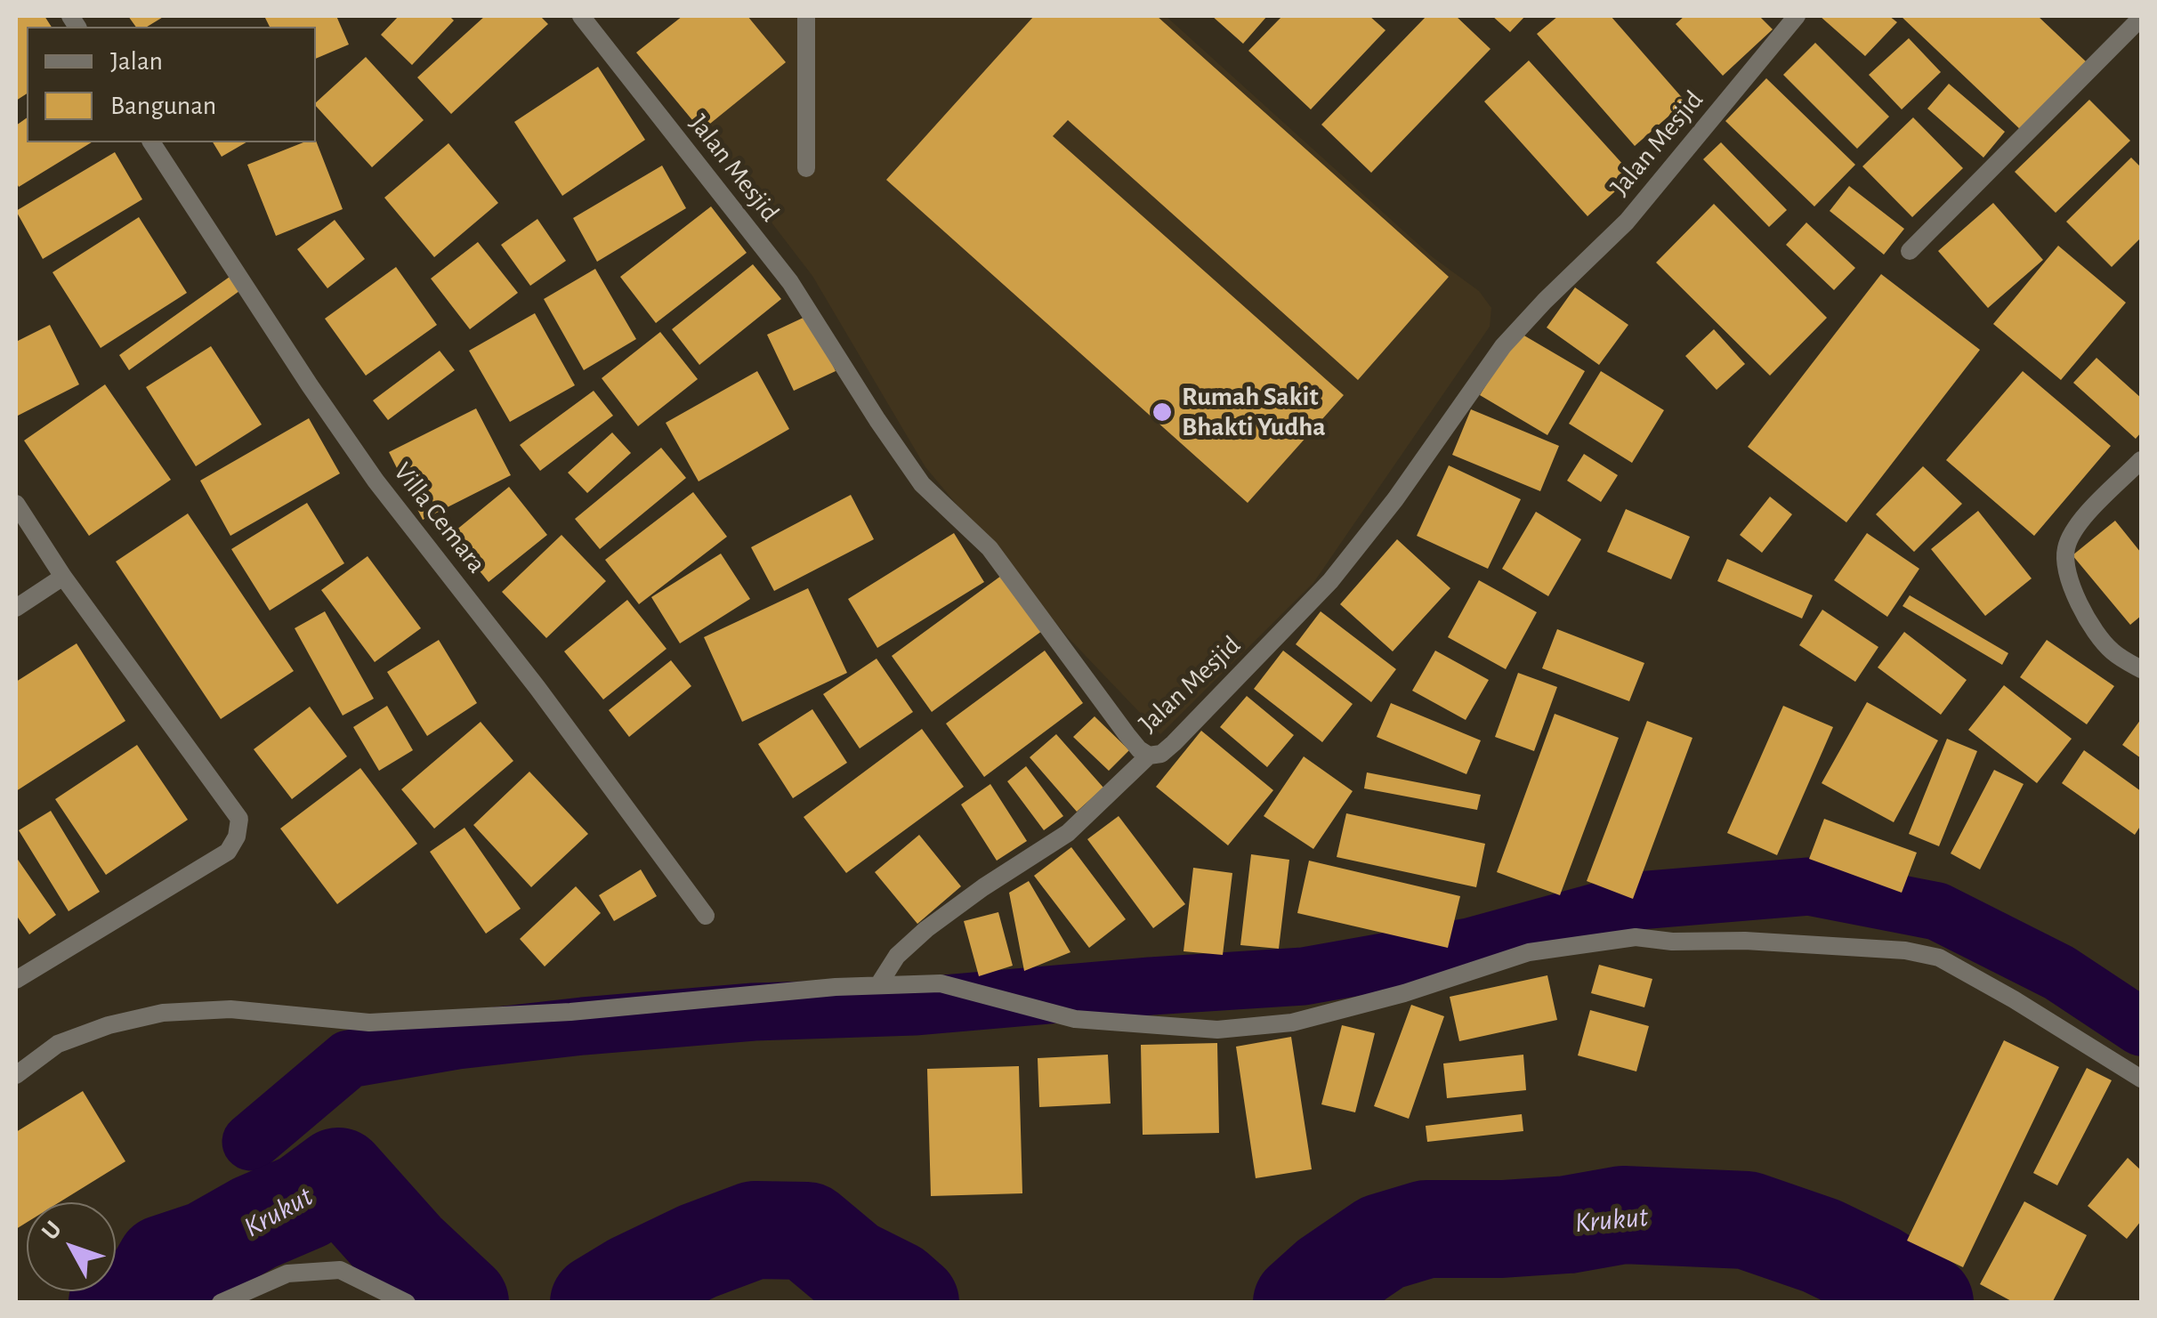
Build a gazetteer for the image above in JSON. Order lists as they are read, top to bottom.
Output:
{
  "streets": {
    "street": ["Jalan Mesjid", "Villa Cemara"]
  },
  "water": ["Krukut"],
  "places": ["Rumah Sakit Bhakti Yudha"],
  "legend": ["Jalan", "Bangunan"],
  "north": "top left"
}
